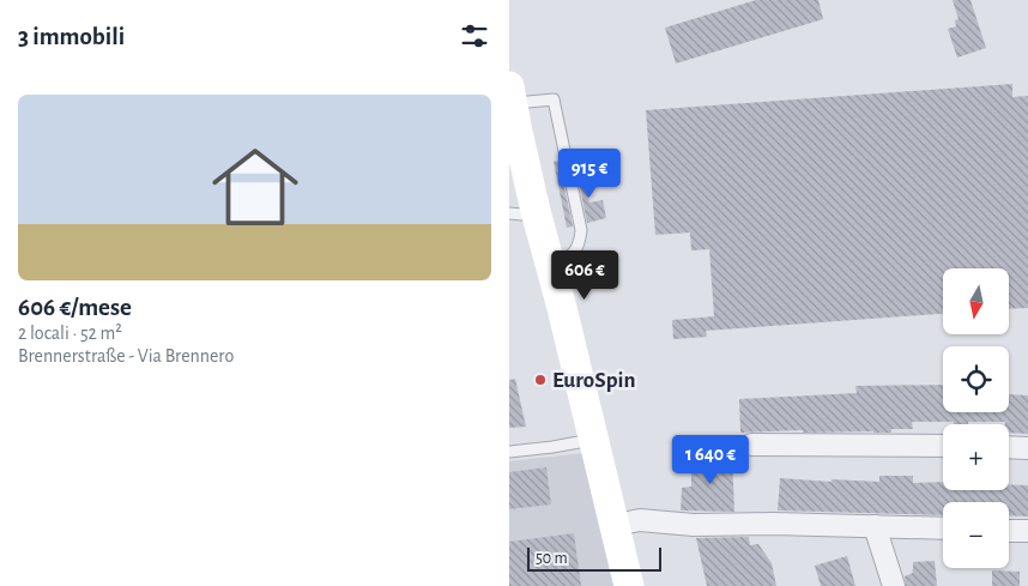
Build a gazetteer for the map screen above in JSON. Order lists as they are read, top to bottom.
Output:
{
  "places": ["EuroSpin"],
  "scale_bar": "50 m",
  "north": "bottom",
  "page": {
    "heading": "3 immobili",
    "list": [
      {
        "name": "606 €/mese",
        "note": "2 locali · 52 m² · Brennerstraße - Via Brennero"
      }
    ],
    "price": ["915 €", "606 €", "1 640 €"],
    "map_buttons": ["+", "−"],
    "scale": "50 m"
  }
}
